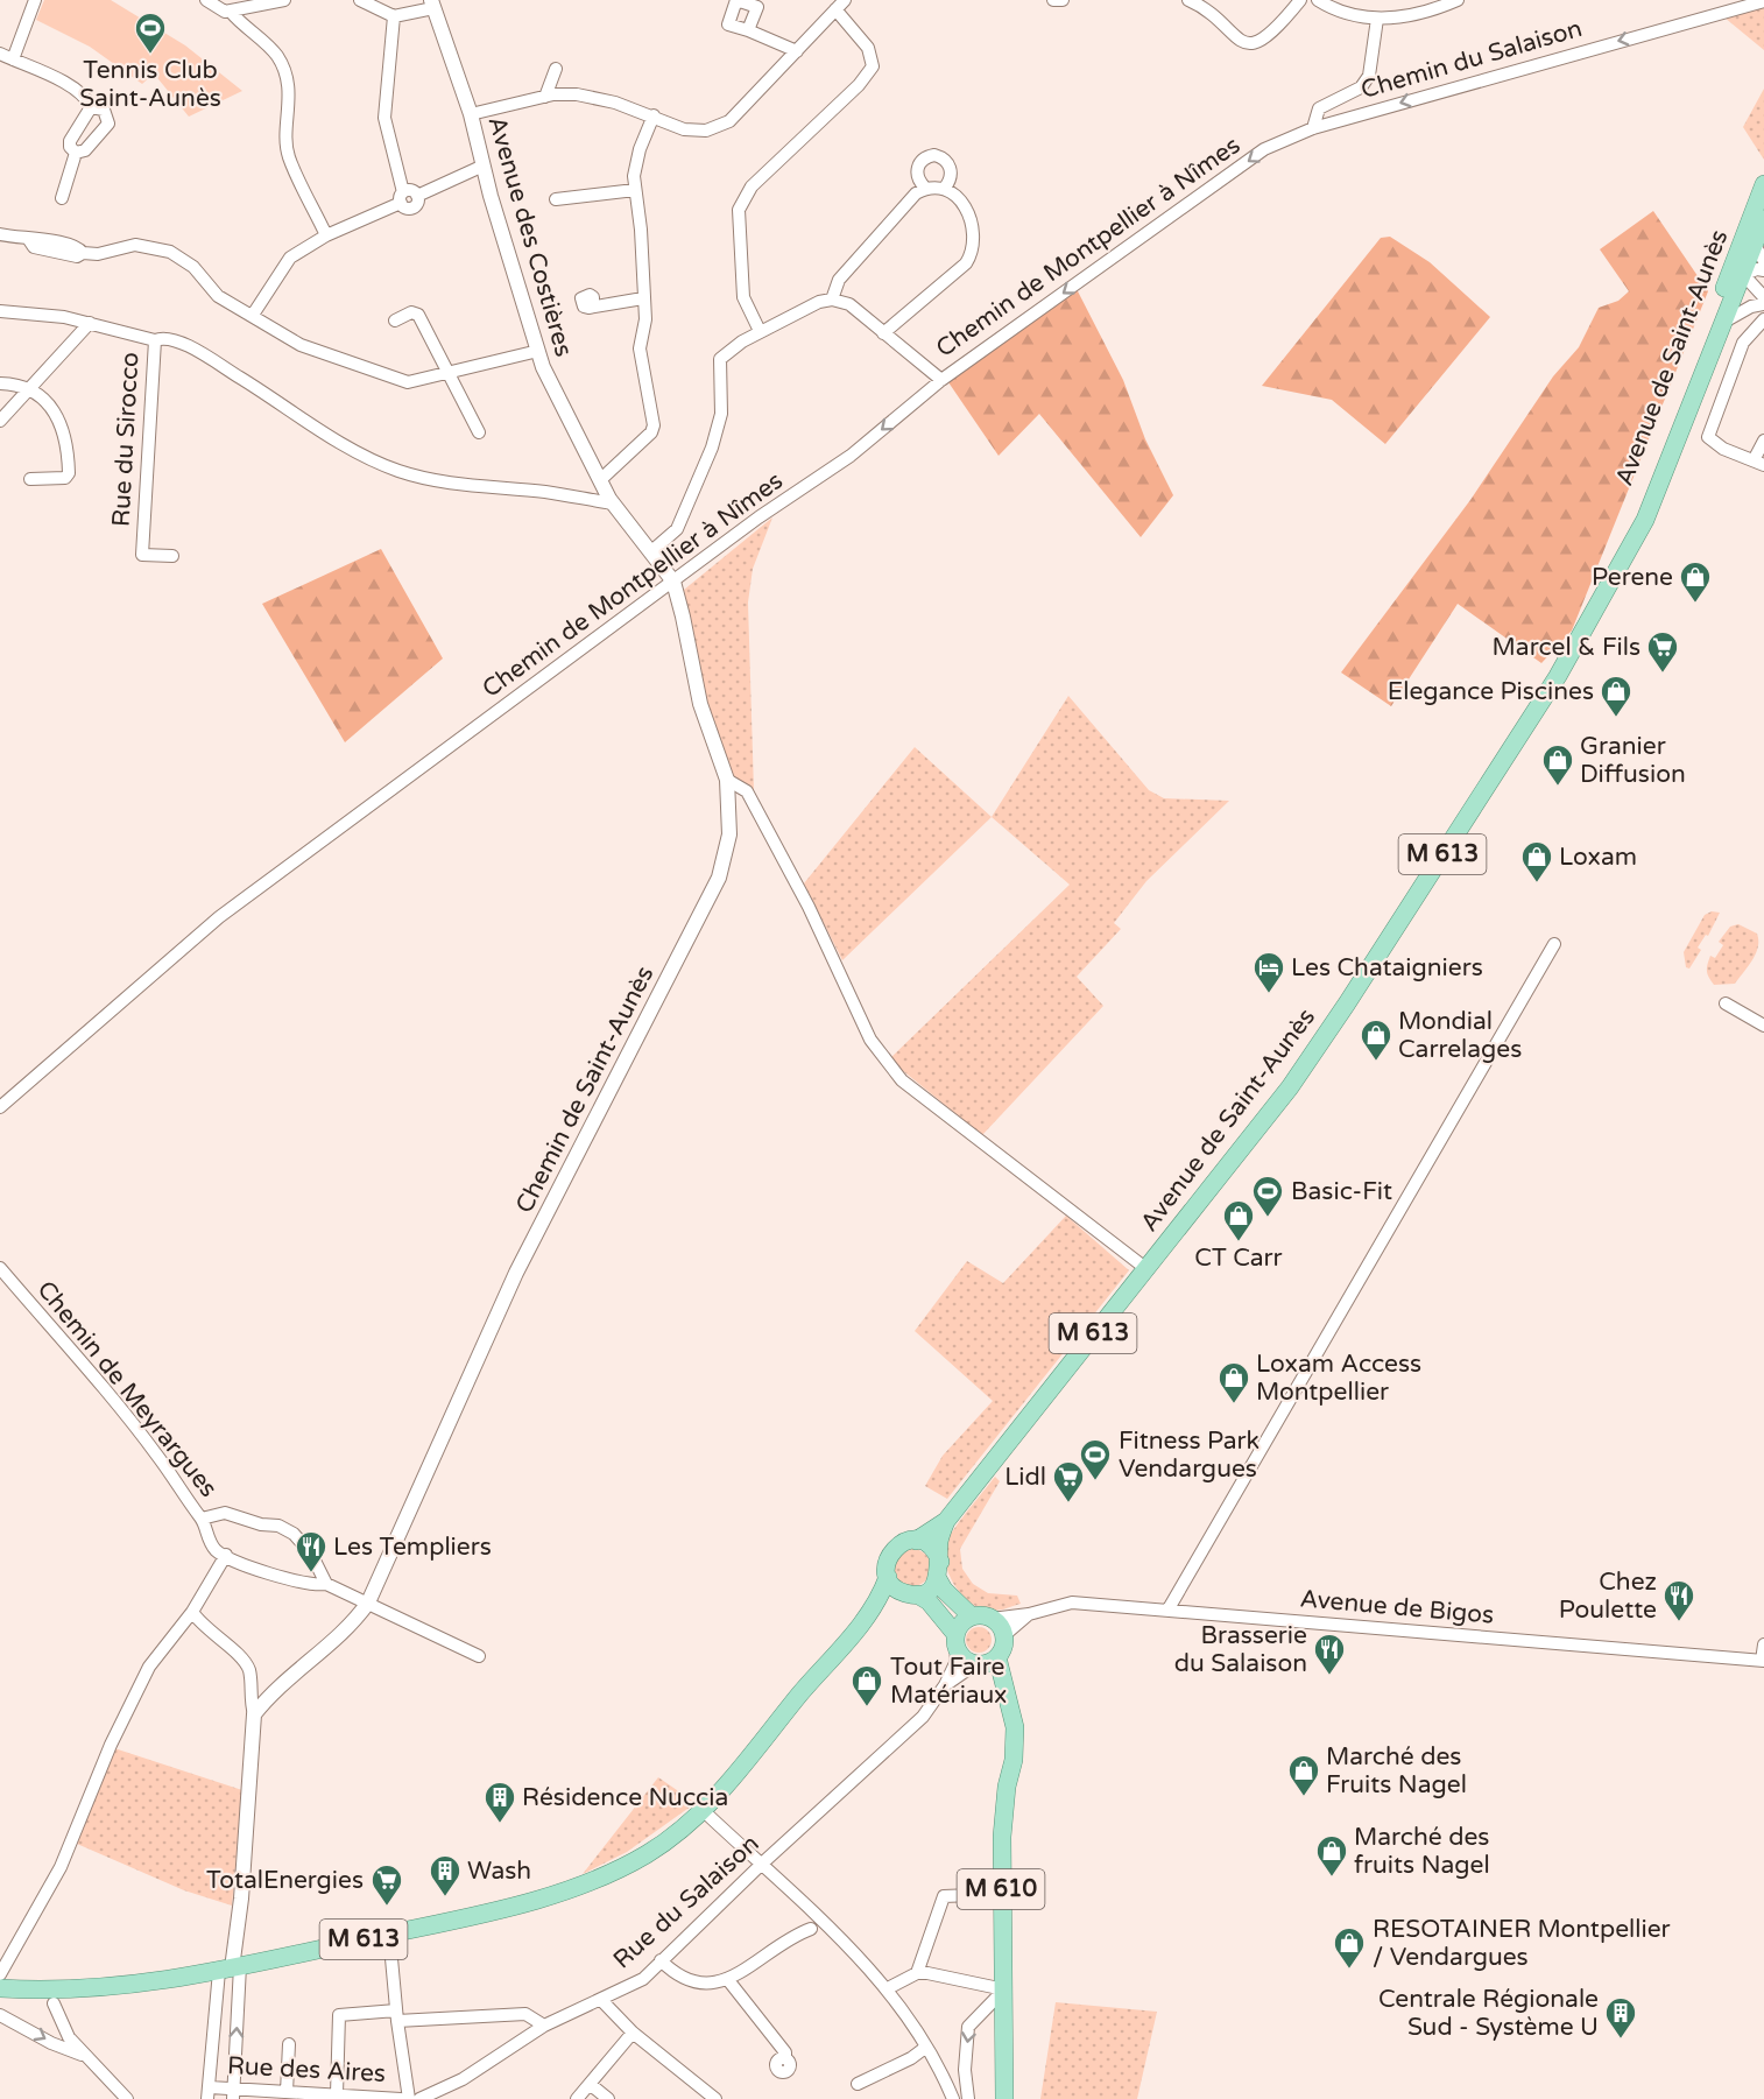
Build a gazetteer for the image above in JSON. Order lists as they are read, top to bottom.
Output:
{
  "streets": {
    "main road": ["Avenue de Saint-Aunès", "M 613", "M 610"],
    "street": [
      "Chemin du Salaison",
      "Avenue des Costières",
      "Chemin de Montpellier à Nîmes",
      "Rue du Sirocco",
      "Chemin de Saint-Aunès",
      "Chemin de Meyrargues",
      "Avenue de Bigos",
      "Rue du Salaison",
      "Rue des Aires"
    ]
  },
  "crossings": [
    ["Chemin du Salaison", "Chemin de Montpellier à Nîmes"],
    ["Avenue des Costières", "Chemin de Montpellier à Nîmes"],
    ["Avenue des Costières", "Chemin de Saint-Aunès"],
    ["Chemin de Montpellier à Nîmes", "Chemin de Saint-Aunès"],
    ["Avenue de Saint-Aunès", "M 613"],
    ["Chemin de Saint-Aunès", "Chemin de Meyrargues"],
    ["Avenue de Bigos", "M 610"],
    ["Avenue de Bigos", "Rue du Salaison"],
    ["M 610", "Rue du Salaison"]
  ],
  "one_way": ["Chemin du Salaison", "Chemin de Montpellier à Nîmes"],
  "places": {
    "sports": ["Tennis Club Saint-Aunès", "Basic-Fit", "Fitness Park Vendargues"],
    "shop": [
      "Perene",
      "Elegance Piscines",
      "Granier Diffusion",
      "Loxam",
      "Mondial Carrelages",
      "CT Carr",
      "Loxam Access Montpellier",
      "Tout Faire Matériaux",
      "Marché des Fruits Nagel",
      "Marché des fruits Nagel",
      "RESOTAINER Montpellier / Vendargues"
    ],
    "supermarket": ["Marcel & Fils", "Lidl", "TotalEnergies"],
    "hotel": ["Les Chataigniers"],
    "restaurant": ["Les Templiers", "Chez Poulette", "Brasserie du Salaison"],
    "building": ["Résidence Nuccia", "Wash", "Centrale Régionale Sud - Système U"]
  }
}
